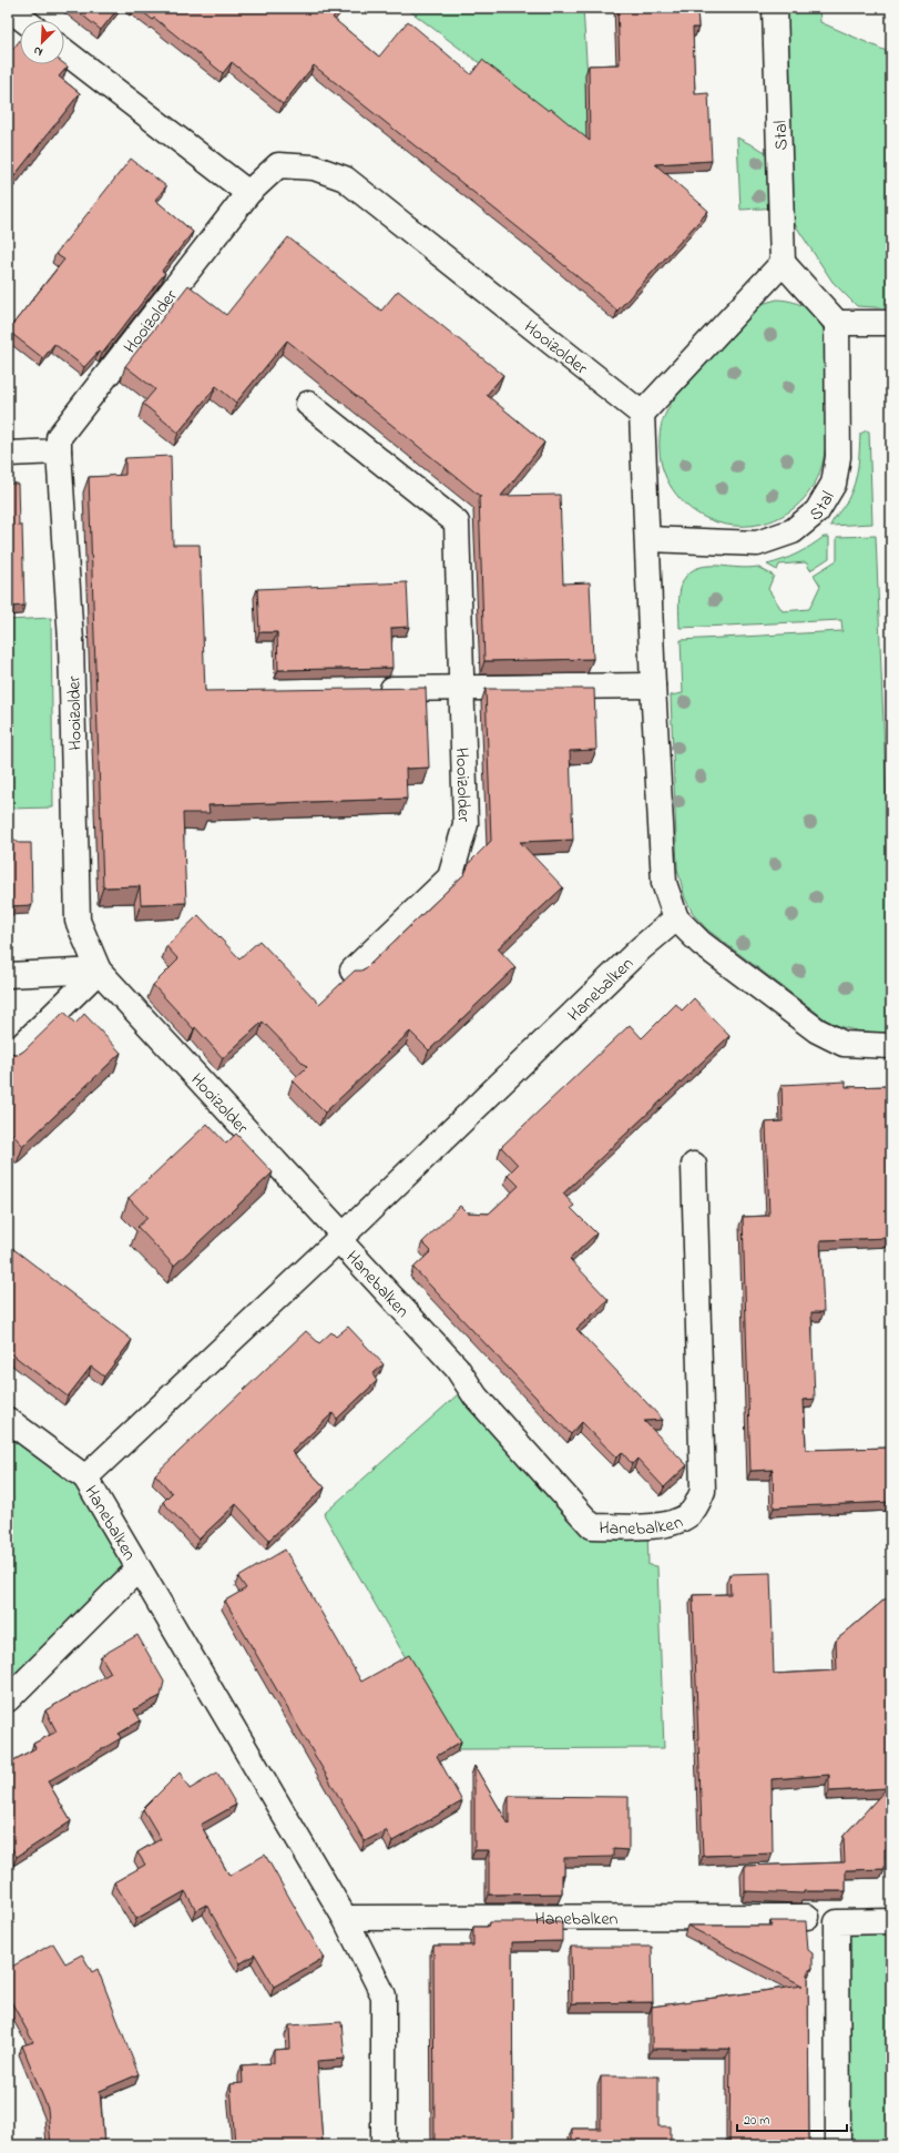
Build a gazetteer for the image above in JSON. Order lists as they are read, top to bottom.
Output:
{
  "streets": {
    "street": ["Stal", "Hooizolder", "Hanebalken"]
  },
  "crossings": [
    ["Hooizolder", "Hanebalken"]
  ],
  "scale_bar": "20 m",
  "north": "bottom left"
}
